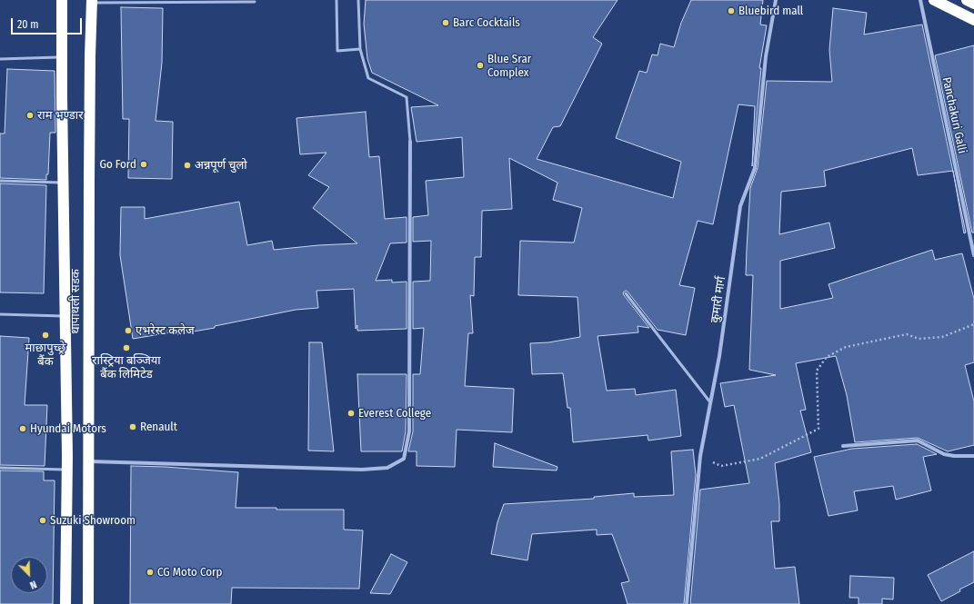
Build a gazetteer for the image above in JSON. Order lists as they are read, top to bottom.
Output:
{
  "streets": {
    "highway": ["थापाथली सडक"],
    "street": ["Panchakuri Galli", "कुमारी मार्ग"]
  },
  "places": [
    "Bluebird mall",
    "Barc Cocktails",
    "Blue Srar Complex",
    "राम भण्डार",
    "Go Ford",
    "अन्नपूर्ण चुलो",
    "एभरेस्ट कलेज",
    "माछापुच्छ्रे बैंक",
    "रास्ट्रिया बञ्जिया बैंक लिमिटेड",
    "Everest College",
    "Renault",
    "Hyundai Motors",
    "Suzuki Showroom",
    "CG Moto Corp"
  ],
  "scale_bar": "20 m",
  "north": "bottom right"
}
